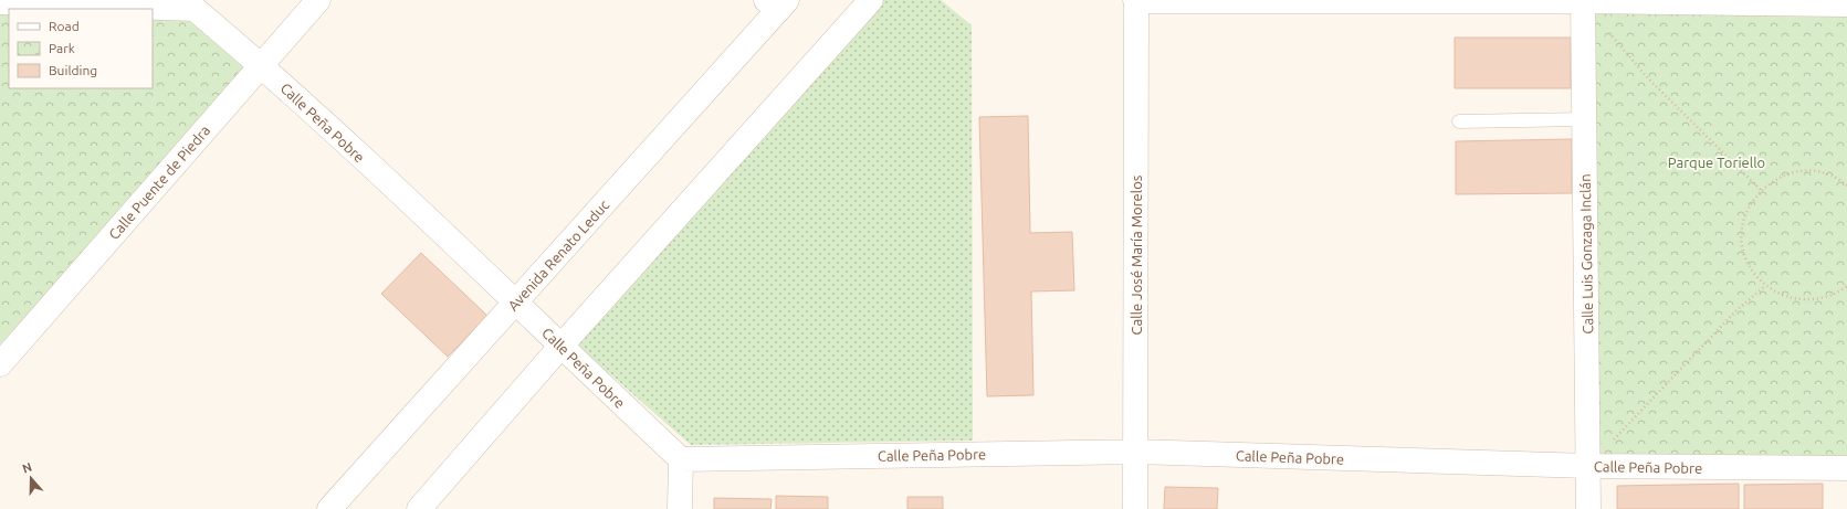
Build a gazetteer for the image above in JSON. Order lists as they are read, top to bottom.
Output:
{
  "streets": {
    "street": [
      "Calle Peña Pobre",
      "Calle Puente de Piedra",
      "Calle Luis Gonzaga Inclán",
      "Avenida Renato Leduc",
      "Calle José María Morelos"
    ]
  },
  "crossings": [
    ["Calle Peña Pobre", "Calle Puente de Piedra"],
    ["Calle Peña Pobre", "Calle Luis Gonzaga Inclán"],
    ["Calle Peña Pobre", "Avenida Renato Leduc"],
    ["Calle Peña Pobre", "Calle José María Morelos"]
  ],
  "parks": ["Parque Toriello"],
  "legend": ["Road", "Park", "Building"],
  "north": "top"
}
